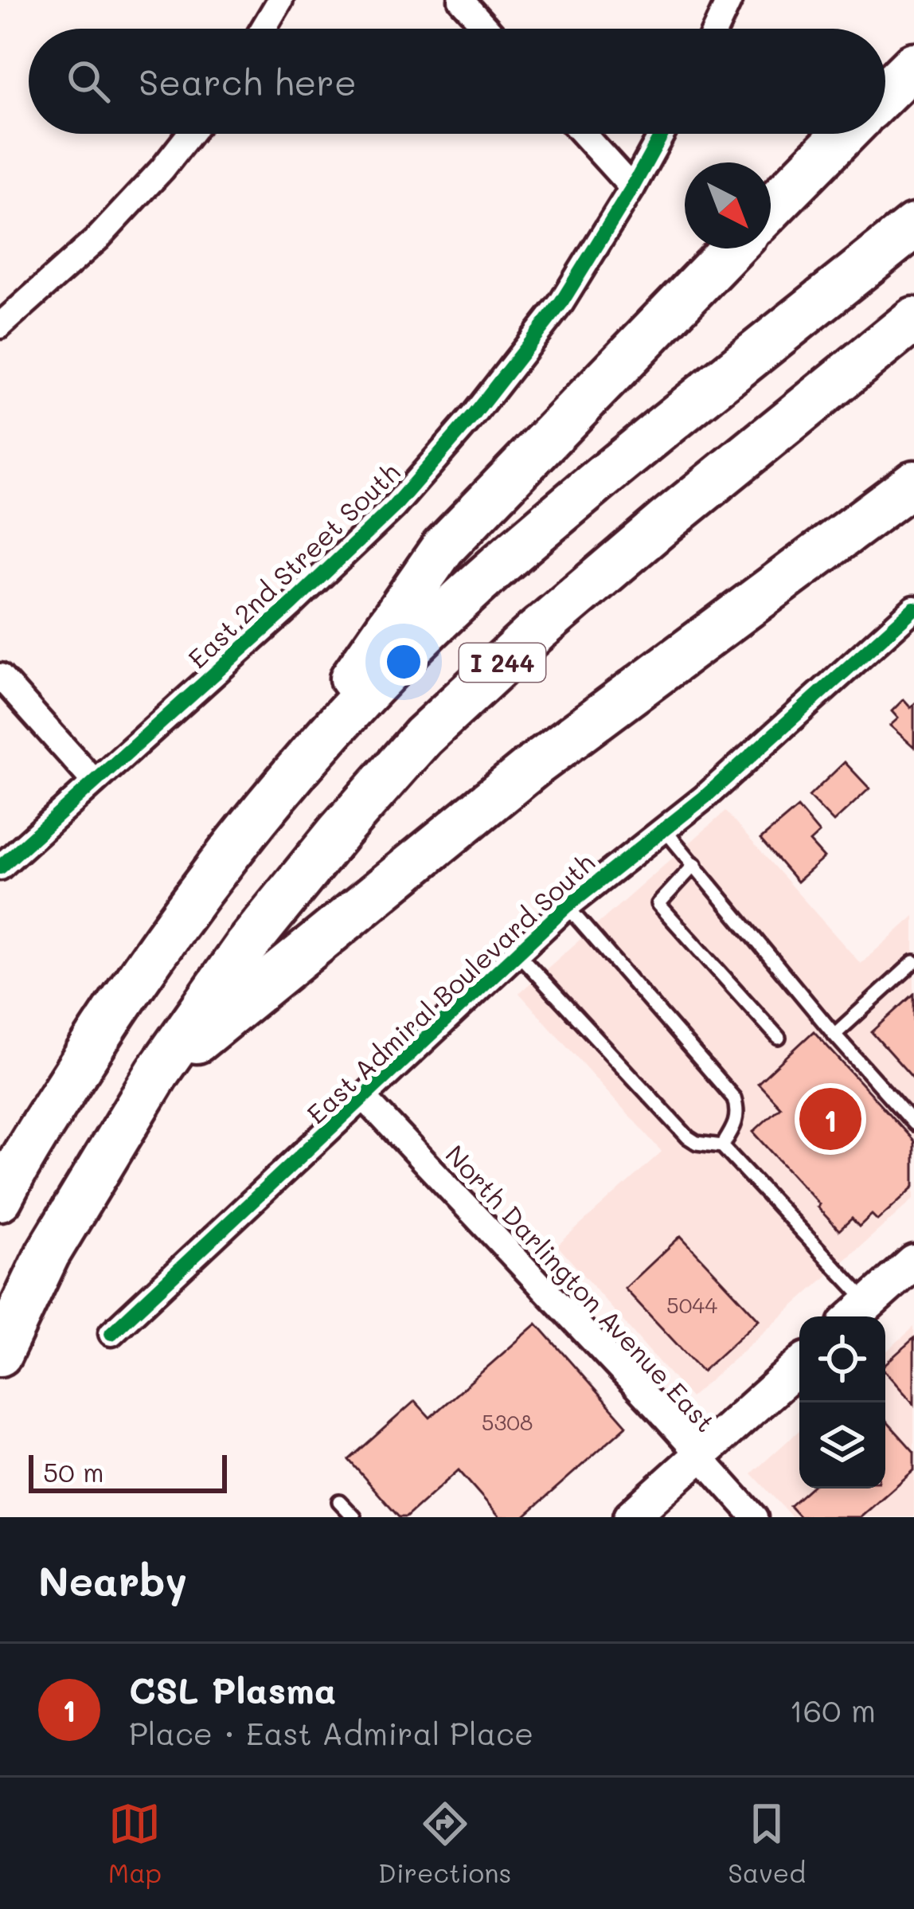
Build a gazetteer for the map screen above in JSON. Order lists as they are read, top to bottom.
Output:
{
  "streets": {
    "highway": ["I 244"],
    "street": ["East 2nd Street South", "East Admiral Boulevard South", "North Darlington Avenue East"]
  },
  "crossings": [
    ["East Admiral Boulevard South", "North Darlington Avenue East"]
  ],
  "house_numbers": ["5044", "5308"],
  "scale_bar": "50 m",
  "north": "bottom right",
  "page": {
    "search": "Search here",
    "pins": "1",
    "scale": "50 m",
    "heading": "Nearby",
    "list": [
      {
        "mark": "1",
        "name": "CSL Plasma",
        "note": "Place · East Admiral Place",
        "value": "160 m"
      }
    ],
    "nav": ["Map", "Directions", "Saved"]
  }
}
